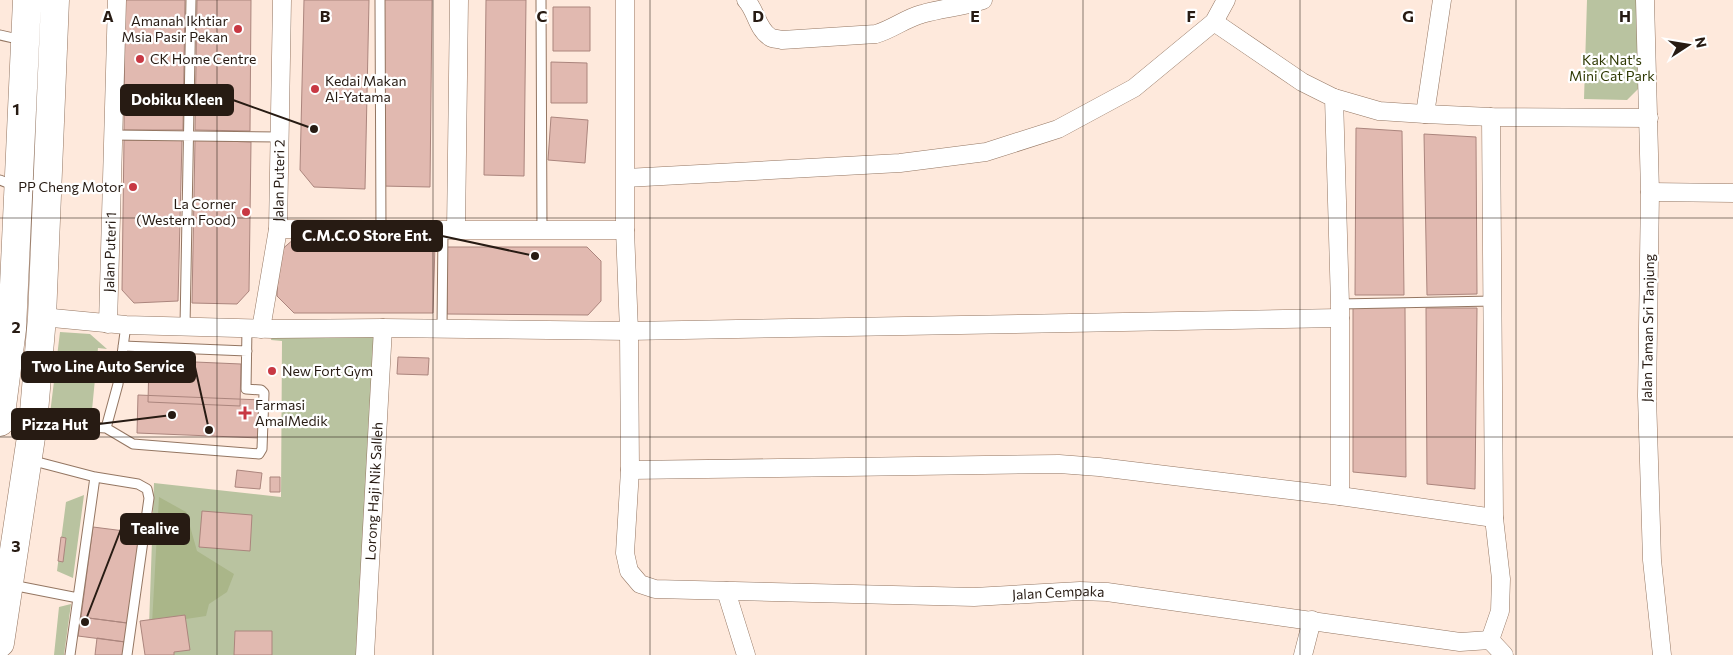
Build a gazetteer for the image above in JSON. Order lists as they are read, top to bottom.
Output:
{
  "streets": {
    "street": [
      "Jalan Puteri 2",
      "Jalan Puteri 1",
      "Jalan Taman Sri Tanjung",
      "Lorong Haji Nik Salleh",
      "Jalan Cempaka"
    ]
  },
  "parks": ["Kak Nat's Mini Cat Park"],
  "places": {
    "other": [
      "Amanah Ikhtiar Msia Pasir Pekan",
      "CK Home Centre",
      "Kedai Makan Al-Yatama",
      "Dobiku Kleen",
      "PP Cheng Motor",
      "La Corner (Western Food)",
      "C.M.C.O Store Ent.",
      "New Fort Gym",
      "Pizza Hut",
      "Two Line Auto Service",
      "Tealive"
    ],
    "health": ["Farmasi AmalMedik"]
  },
  "north": "right",
  "grid": {
    "columns": [
      "A",
      "B",
      "C",
      "D",
      "E",
      "F",
      "G",
      "H"
    ],
    "rows": ["1", "2", "3"]
  }
}
